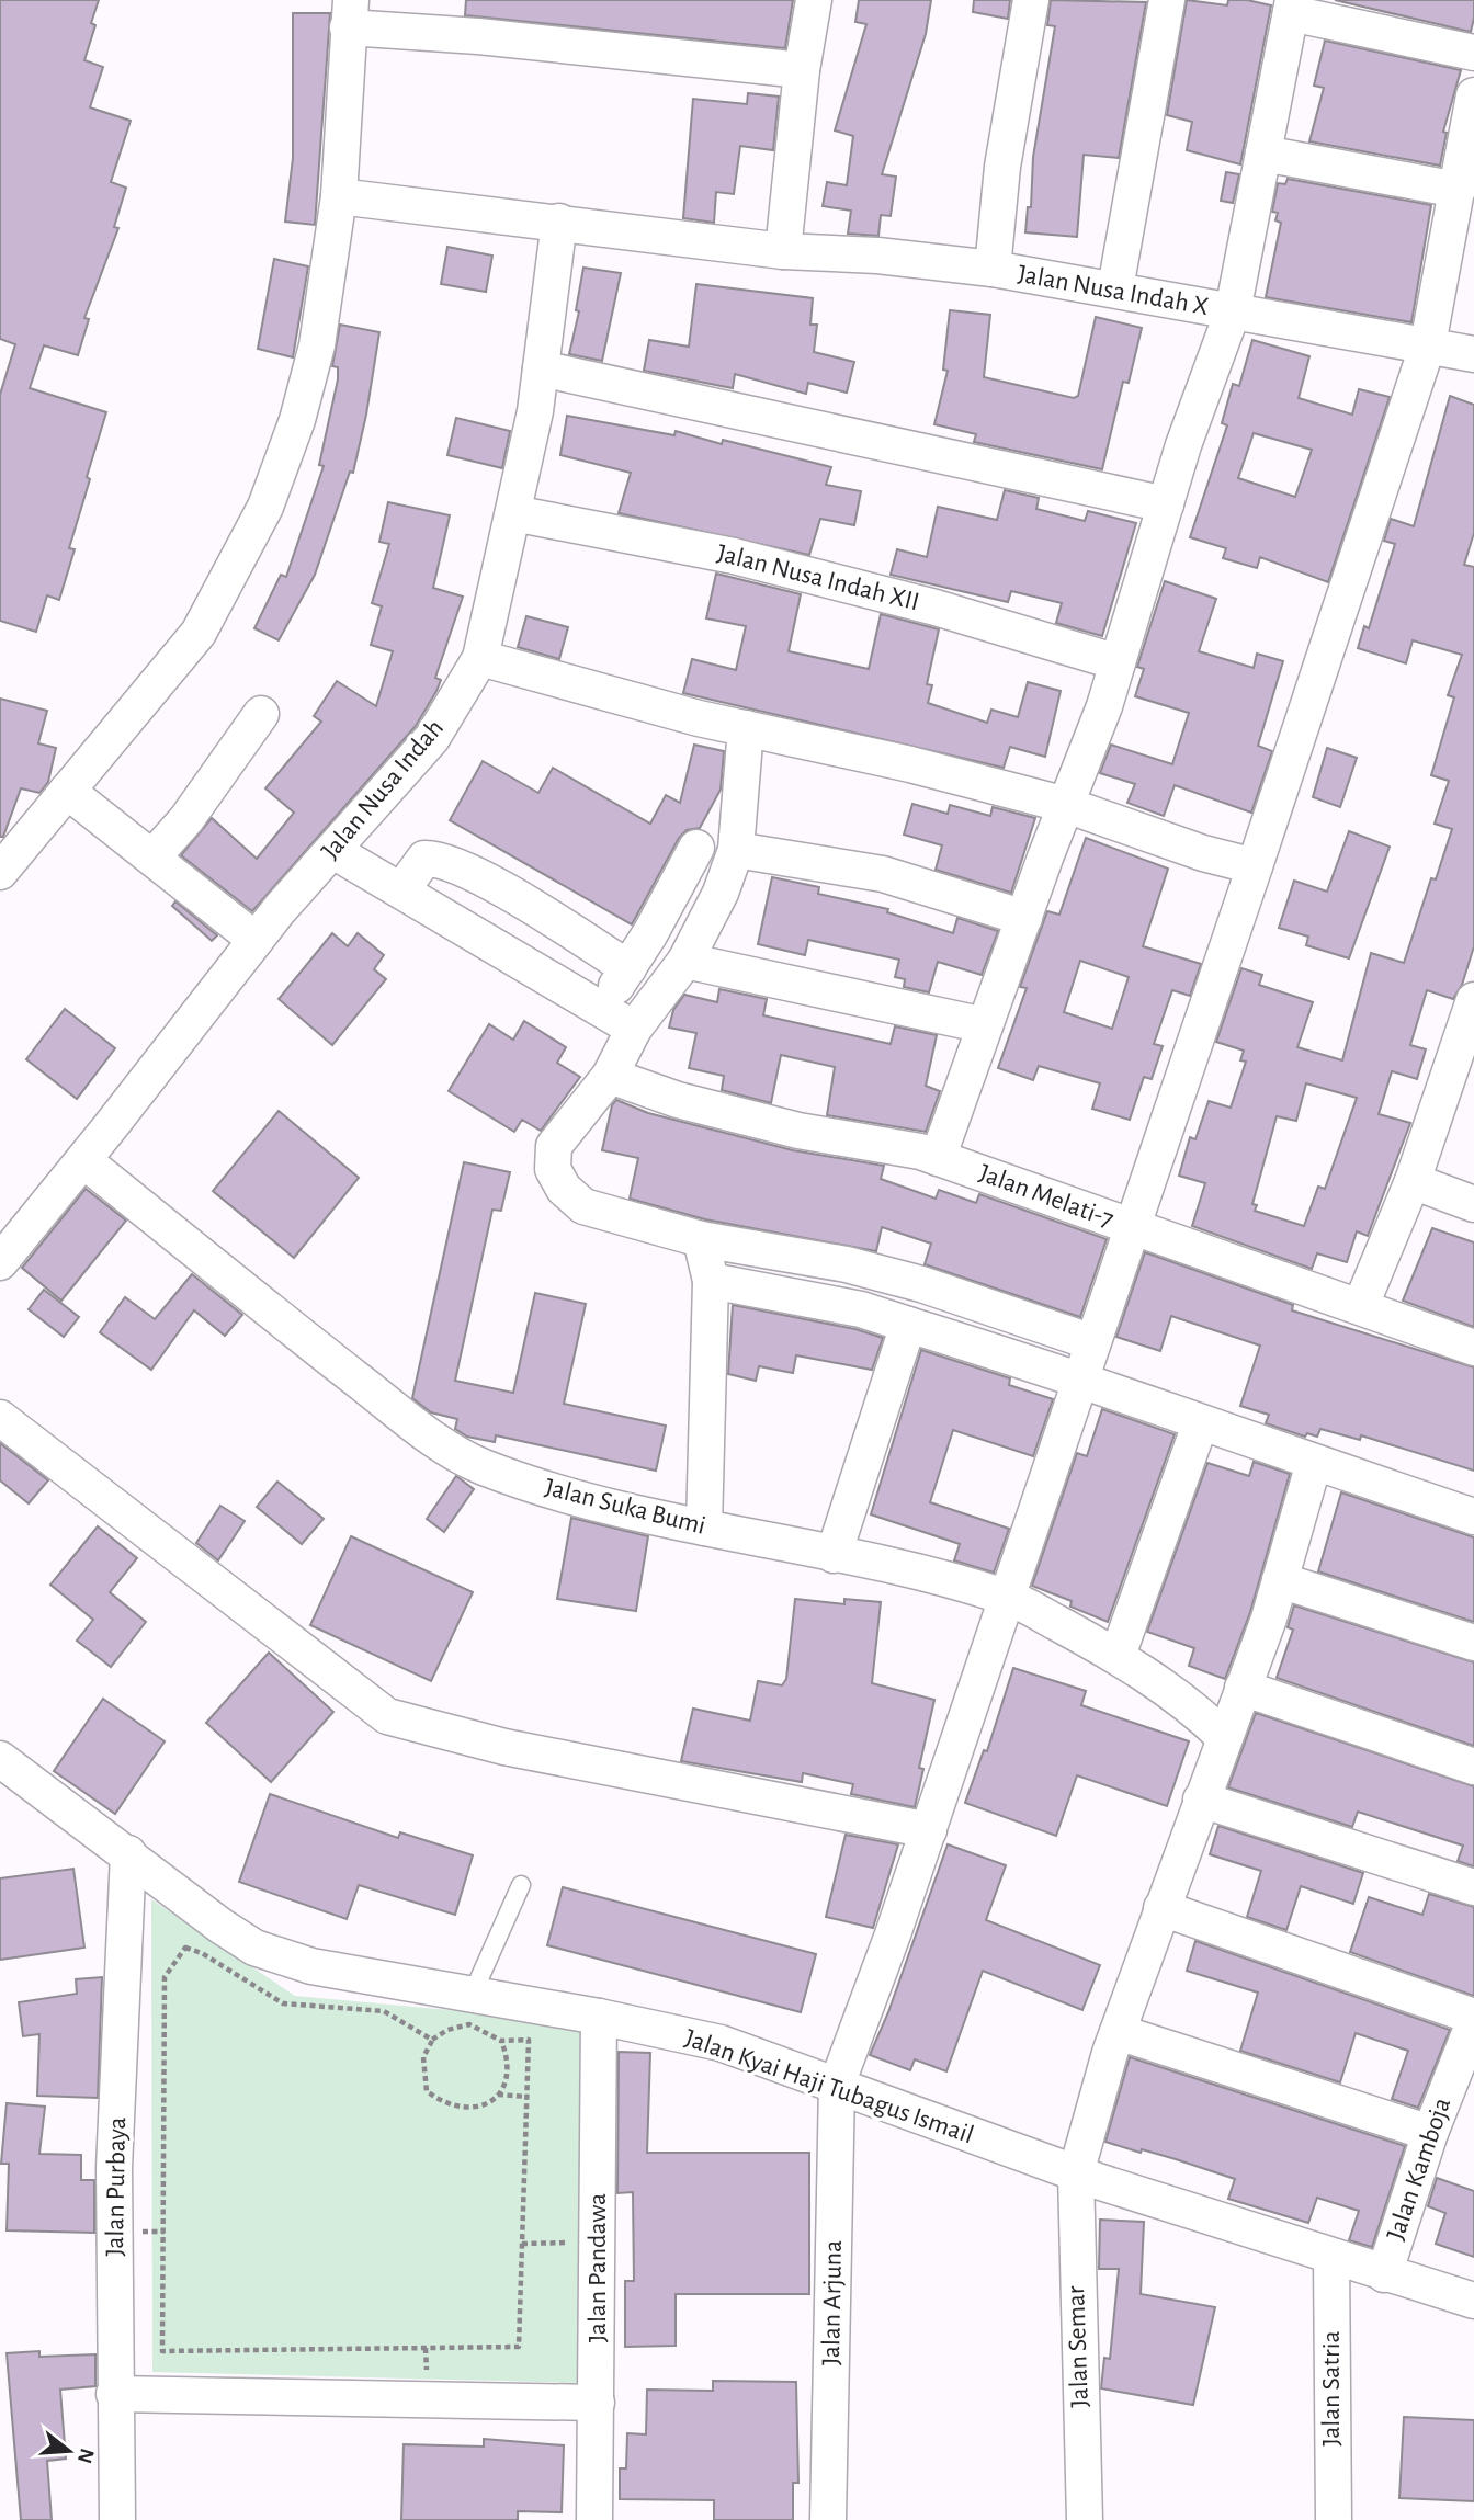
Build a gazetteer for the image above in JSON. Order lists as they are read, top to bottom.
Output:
{
  "streets": {
    "street": [
      "Jalan Nusa Indah X",
      "Jalan Nusa Indah XII",
      "Jalan Nusa Indah",
      "Jalan Melati-7",
      "Jalan Suka Bumi",
      "Jalan Kyai Haji Tubagus Ismail",
      "Jalan Kamboja",
      "Jalan Purbaya",
      "Jalan Pandawa",
      "Jalan Arjuna",
      "Jalan Semar",
      "Jalan Satria"
    ]
  },
  "crossings": [
    ["Jalan Nusa Indah X", "Jalan Nusa Indah"],
    ["Jalan Nusa Indah X", "Jalan Arjuna"],
    ["Jalan Nusa Indah XII", "Jalan Nusa Indah"],
    ["Jalan Nusa Indah", "Jalan Suka Bumi"],
    ["Jalan Melati-7", "Jalan Arjuna"],
    ["Jalan Suka Bumi", "Jalan Arjuna"],
    ["Jalan Suka Bumi", "Jalan Semar"],
    ["Jalan Kyai Haji Tubagus Ismail", "Jalan Kamboja"],
    ["Jalan Kyai Haji Tubagus Ismail", "Jalan Purbaya"],
    ["Jalan Kyai Haji Tubagus Ismail", "Jalan Pandawa"],
    ["Jalan Kyai Haji Tubagus Ismail", "Jalan Arjuna"],
    ["Jalan Kyai Haji Tubagus Ismail", "Jalan Semar"],
    ["Jalan Kyai Haji Tubagus Ismail", "Jalan Satria"]
  ],
  "north": "right"
}
